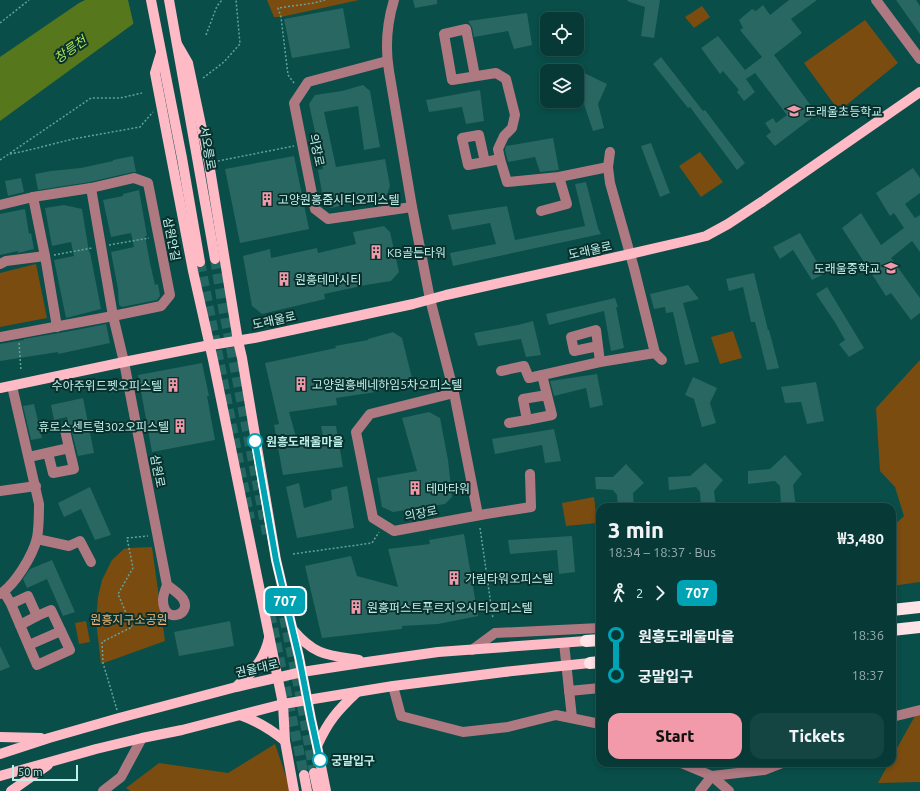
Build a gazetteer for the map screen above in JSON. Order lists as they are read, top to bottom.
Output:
{
  "streets": {
    "highway": ["권율대로"],
    "main road": ["서오릉로", "도래울로"],
    "street": ["의장로", "삼원안길", "삼원로"]
  },
  "water": ["창릉천"],
  "parks": ["원흥지구소공원"],
  "places": {
    "school or university": ["도래울초등학교", "도래울중학교"],
    "building": [
      "고양원흥줌시티오피스텔",
      "KB골든타워",
      "원흥테마시티",
      "고양원흥베네하임5차오피스텔",
      "수아주위드펫오피스텔",
      "휴로스센트럴302오피스텔",
      "테마타워",
      "가림타워오피스텔",
      "원흥퍼스트푸르지오시티오피스텔"
    ],
    "other": ["원흥도래울마을", "궁말입구"]
  },
  "lines": ["bus line 707"],
  "scale_bar": "50 m",
  "page": {
    "on_map": "707",
    "heading": ["3 min", "18:34 – 18:37 · Bus", "₩3,480"],
    "legs": ["2", "707"],
    "list": [
      {
        "name": "원흥도래울마을",
        "value": "18:36"
      },
      {
        "name": "궁말입구",
        "value": "18:37"
      }
    ],
    "buttons": ["Start", "Tickets"],
    "scale": "50 m"
  }
}
